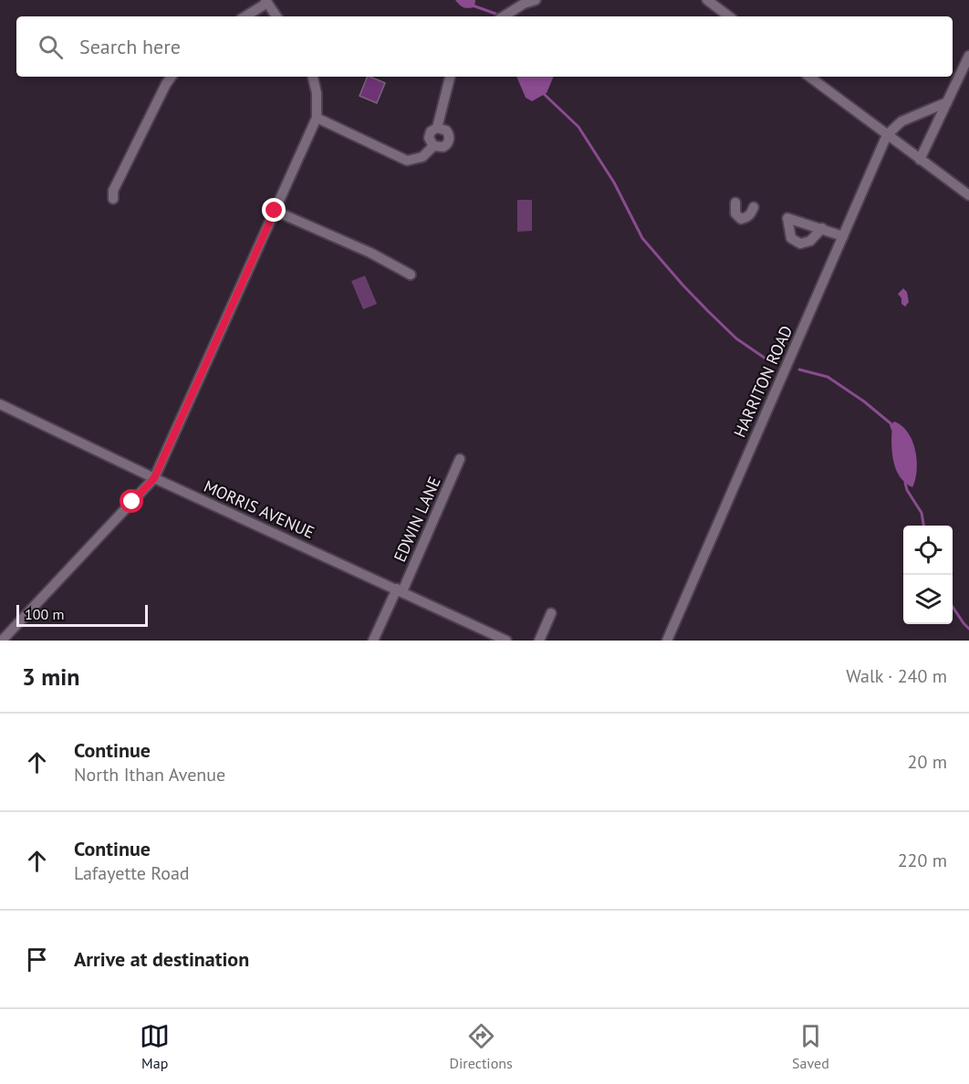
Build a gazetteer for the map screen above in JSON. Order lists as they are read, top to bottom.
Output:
{
  "streets": {
    "street": ["HARRITON ROAD", "MORRIS AVENUE", "EDWIN LANE"]
  },
  "crossings": [
    ["MORRIS AVENUE", "EDWIN LANE"]
  ],
  "scale_bar": "100 m",
  "page": {
    "search": "Search here",
    "scale": "100 m",
    "heading": ["3 min", "Walk · 240 m"],
    "list": [
      ["Continue", "North Ithan Avenue", "20 m"],
      ["Continue", "Lafayette Road", "220 m"],
      "Arrive at destination"
    ],
    "nav": ["Map", "Directions", "Saved"]
  }
}
